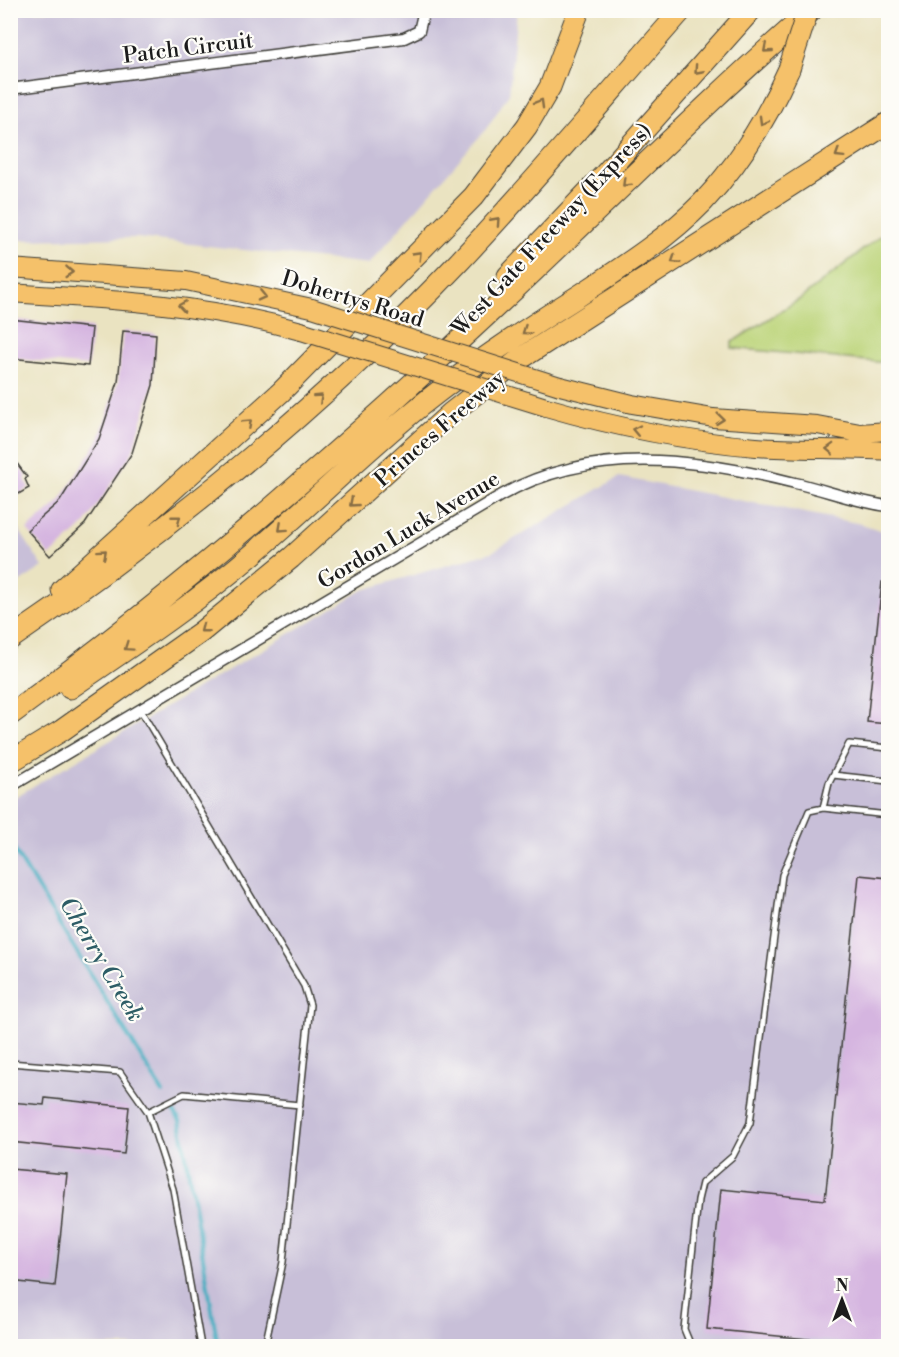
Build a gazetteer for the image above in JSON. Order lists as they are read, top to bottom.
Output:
{
  "streets": {
    "highway": ["West Gate Freeway (Express)", "Princes Freeway"],
    "main road": ["Dohertys Road"],
    "street": ["Patch Circuit", "Gordon Luck Avenue"]
  },
  "water": ["Cherry Creek"],
  "north": "top"
}
